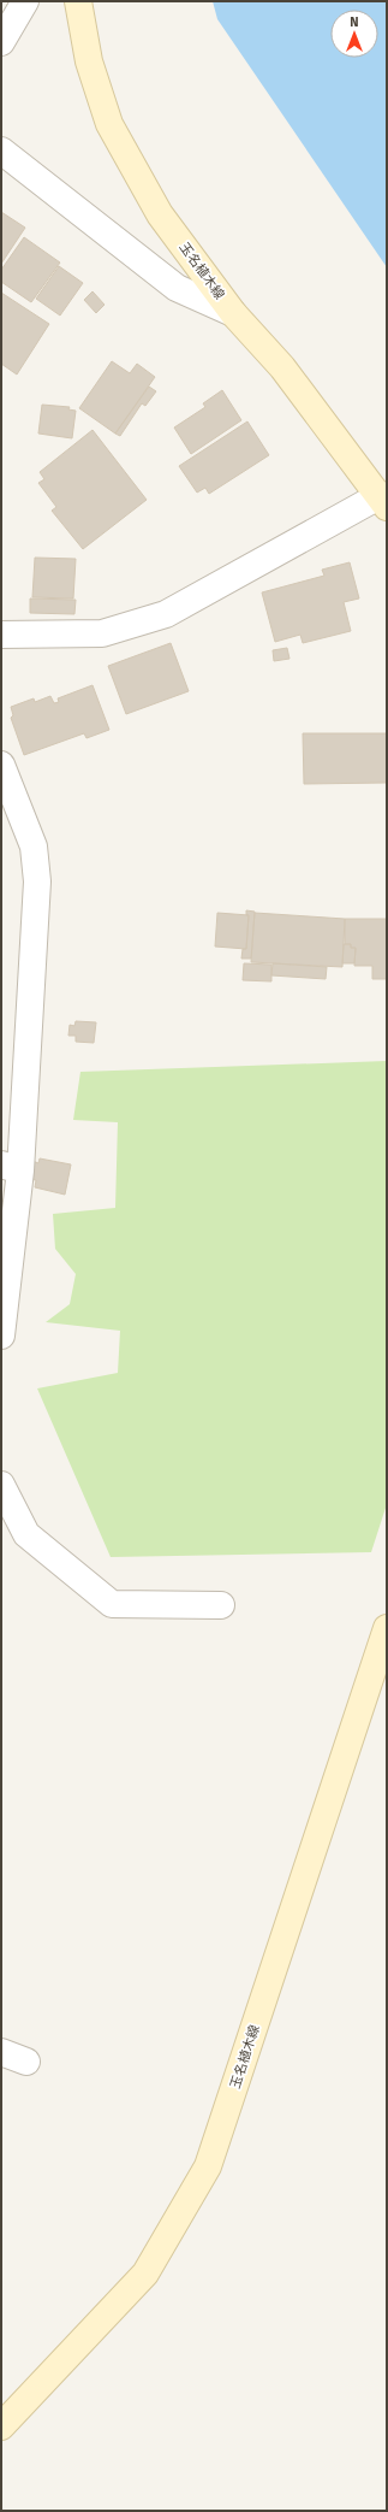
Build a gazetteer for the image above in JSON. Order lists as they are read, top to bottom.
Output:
{
  "streets": {
    "main road": ["玉名植木線"]
  },
  "north": "top"
}
